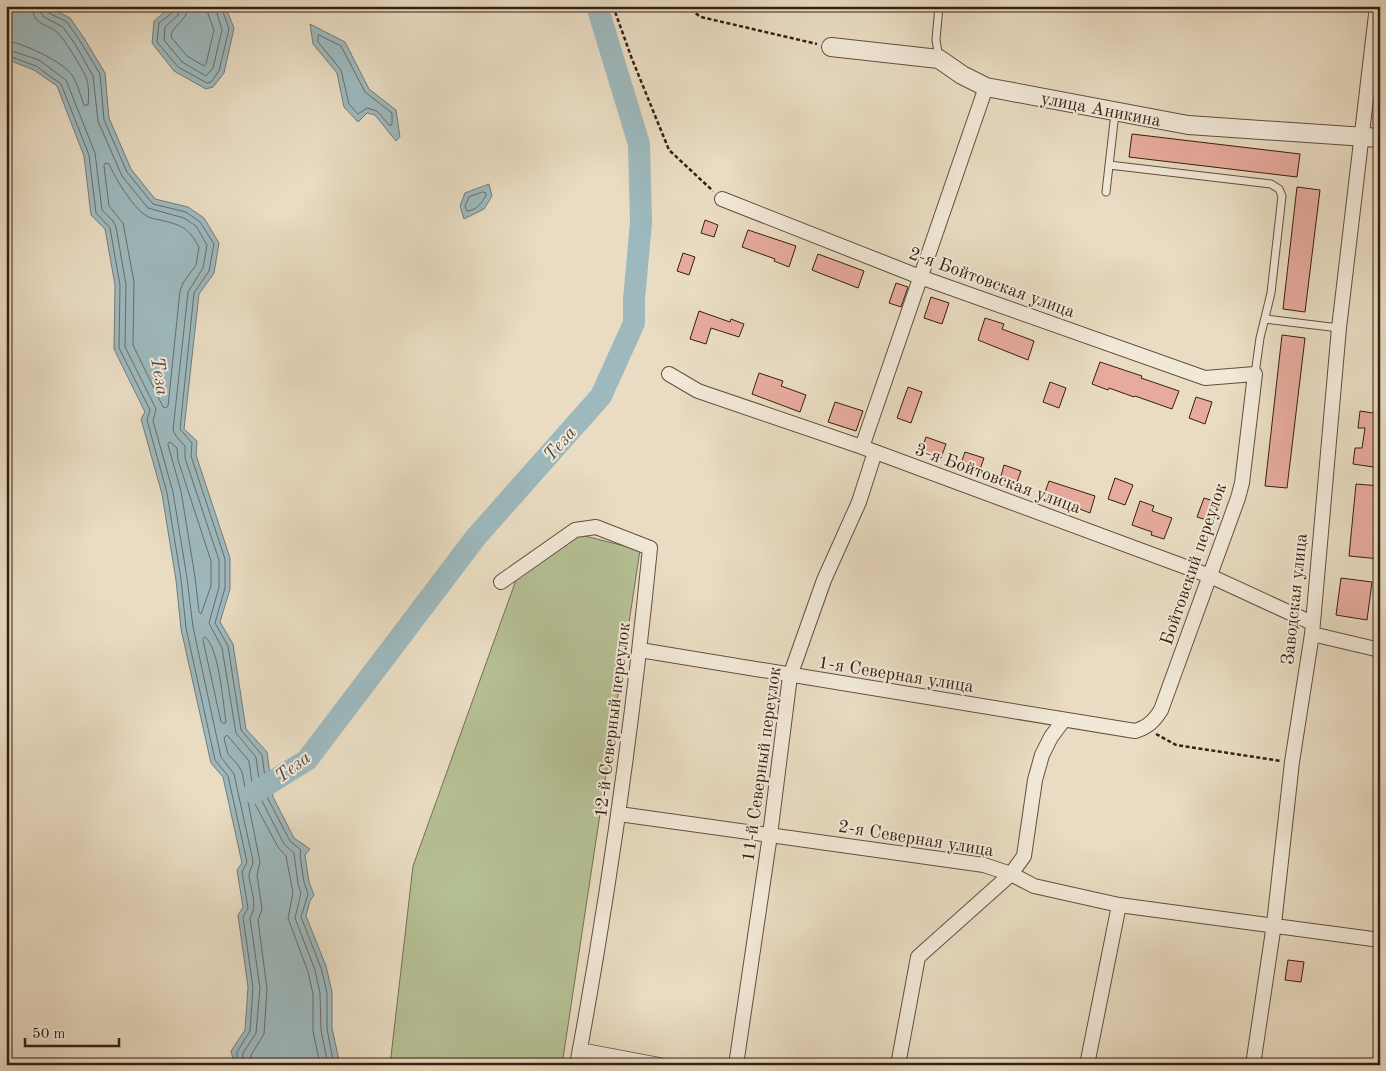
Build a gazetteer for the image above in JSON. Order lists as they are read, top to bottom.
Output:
{
  "streets": {
    "street": [
      "улица Аникина",
      "2-я Бойтовская улица",
      "3-я Бойтовская улица",
      "Бойтовский переулок",
      "Заводская улица",
      "1-я Северная улица",
      "12-й Северный переулок",
      "11-й Северный переулок",
      "2-я Северная улица"
    ]
  },
  "crossings": [
    ["улица Аникина", "Заводская улица"],
    ["улица Аникина", "11-й Северный переулок"],
    ["2-я Бойтовская улица", "Бойтовский переулок"],
    ["2-я Бойтовская улица", "11-й Северный переулок"],
    ["3-я Бойтовская улица", "Бойтовский переулок"],
    ["3-я Бойтовская улица", "Заводская улица"],
    ["3-я Бойтовская улица", "11-й Северный переулок"],
    ["Бойтовский переулок", "1-я Северная улица"],
    ["Заводская улица", "2-я Северная улица"],
    ["1-я Северная улица", "12-й Северный переулок"],
    ["1-я Северная улица", "11-й Северный переулок"],
    ["12-й Северный переулок", "2-я Северная улица"],
    ["11-й Северный переулок", "2-я Северная улица"]
  ],
  "water": ["Теза"],
  "scale_bar": "50 m"
}
